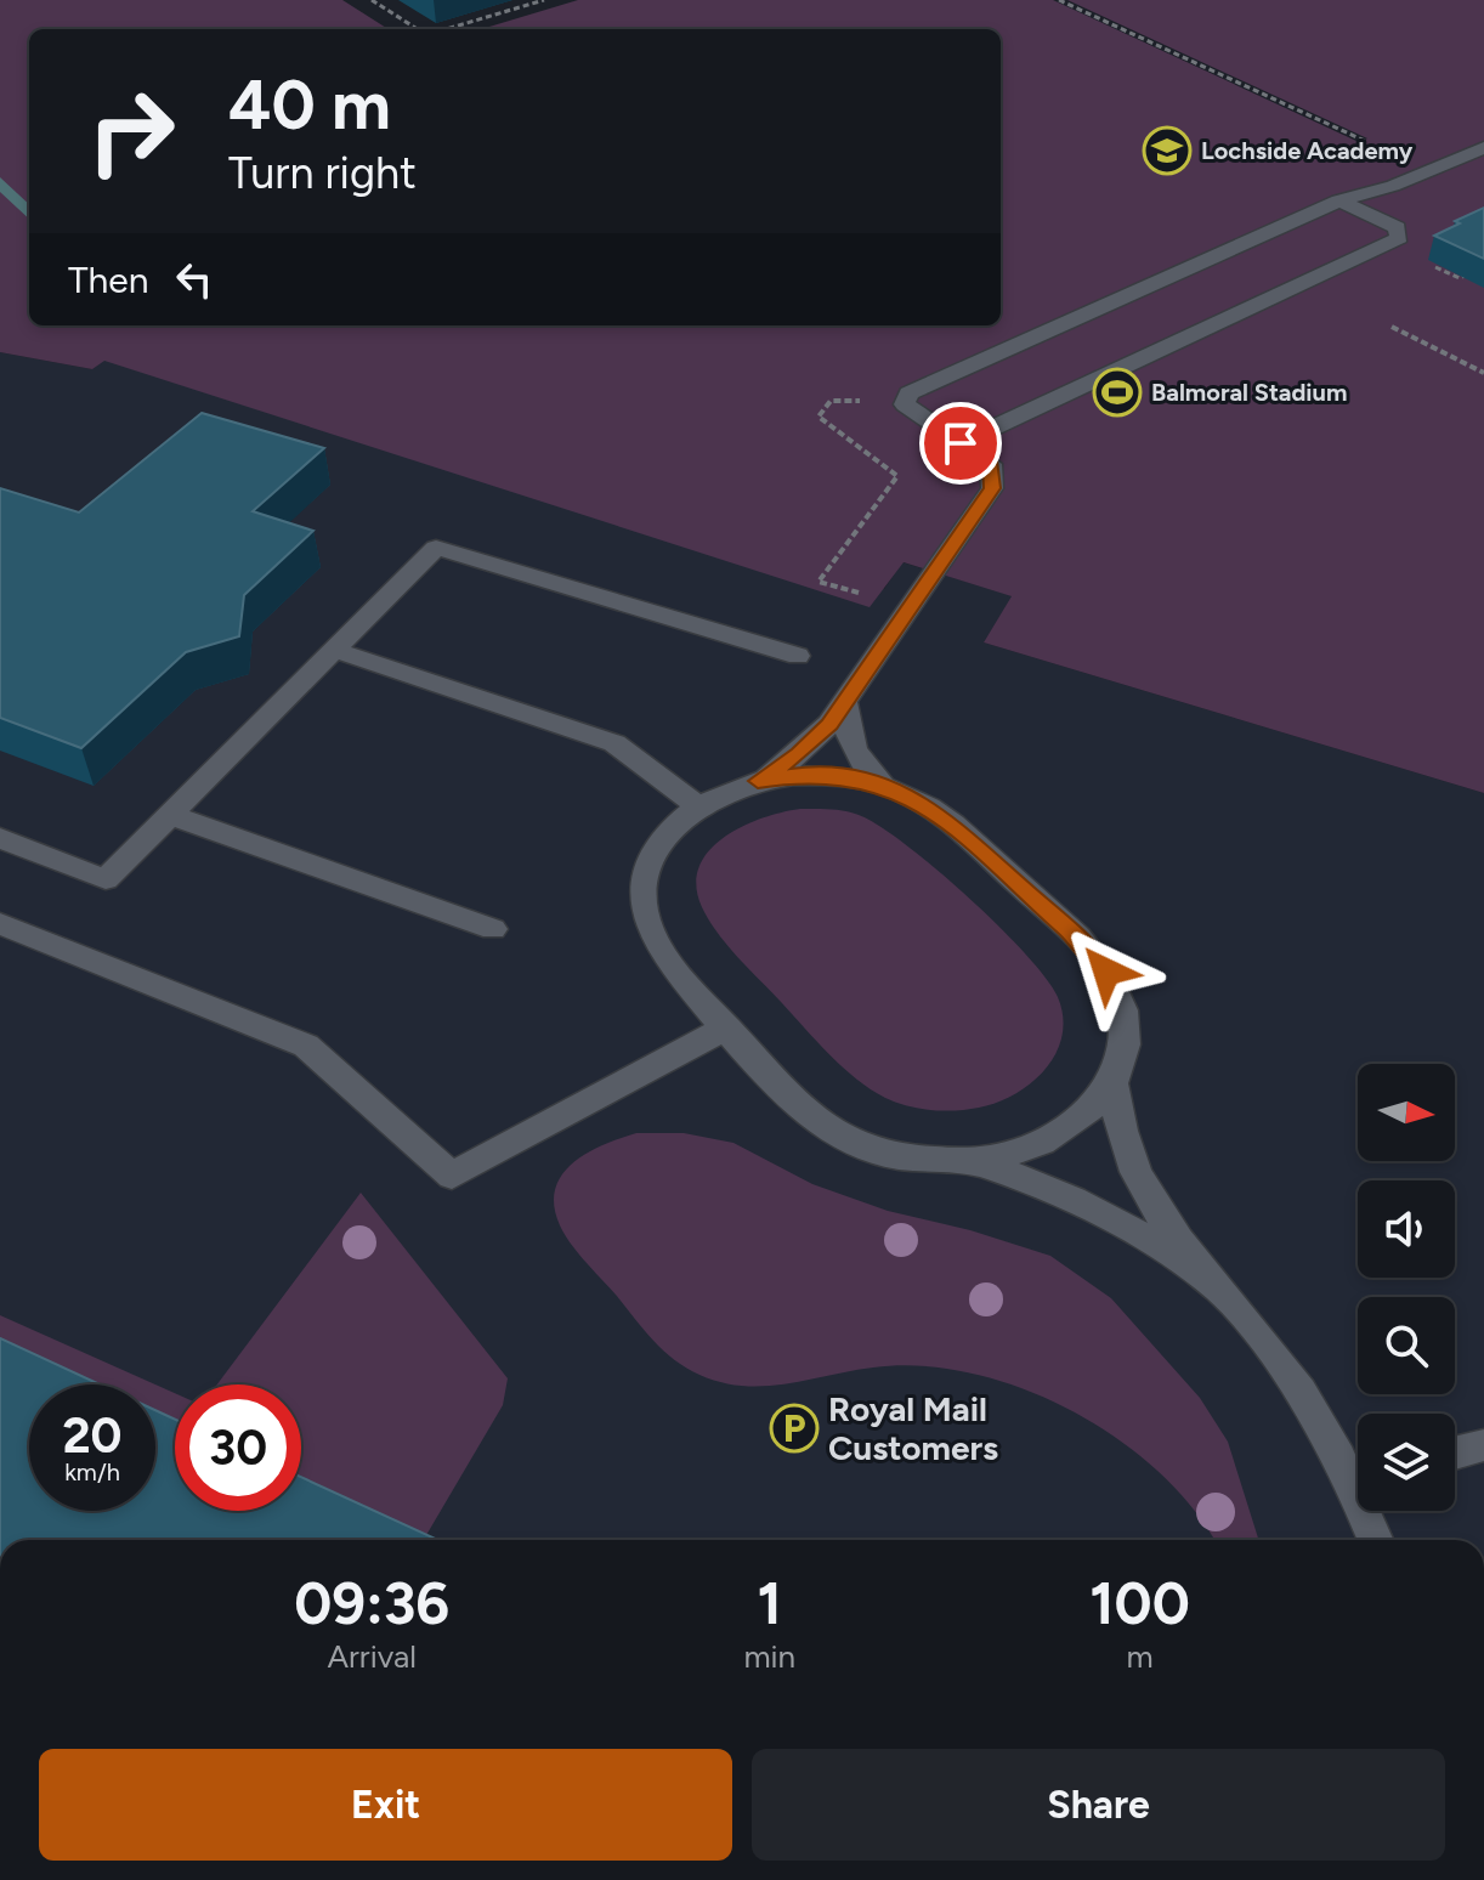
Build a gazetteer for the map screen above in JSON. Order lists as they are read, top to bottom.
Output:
{
  "places": {
    "school or university": ["Lochside Academy"],
    "sports": ["Balmoral Stadium"],
    "parking": ["Royal Mail Customers"]
  },
  "north": "right",
  "page": {
    "turn": ["40 m", "Turn right"],
    "then": "Then",
    "speed": "20 km/h",
    "limit": "30",
    "eta": [
      "09:36",
      "Arrival",
      "1",
      "min",
      "100",
      "m"
    ],
    "buttons": ["Exit", "Share"]
  }
}
